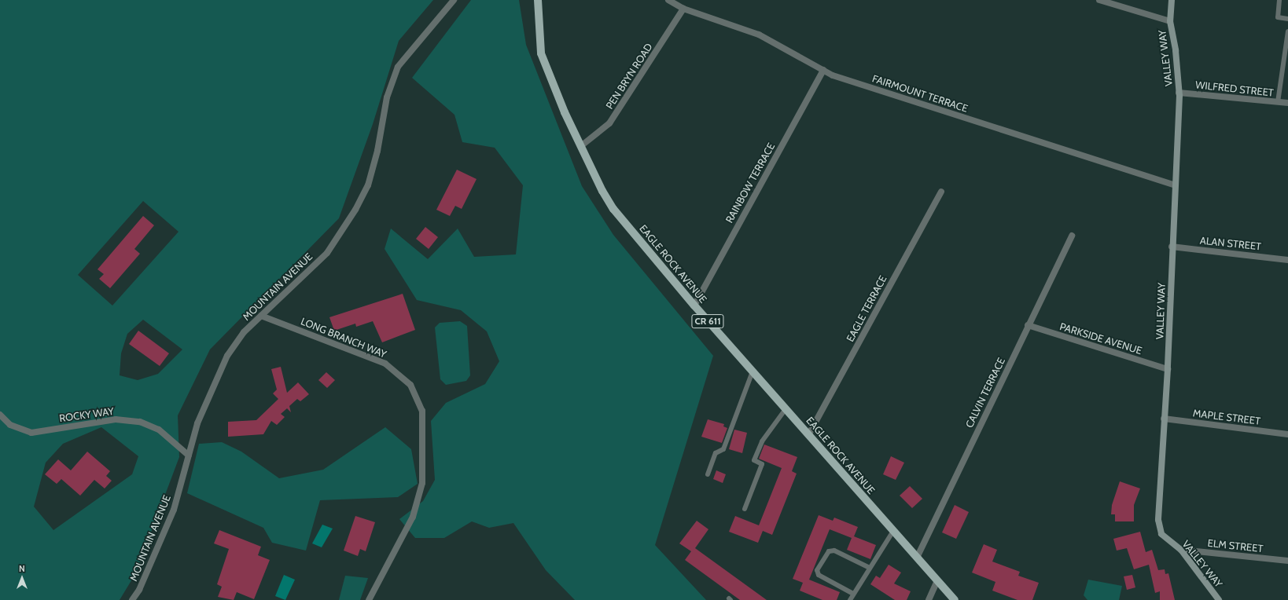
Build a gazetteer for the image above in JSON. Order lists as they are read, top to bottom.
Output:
{
  "streets": {
    "main road": ["EAGLE ROCK AVENUE", "CR 611"],
    "street": [
      "VALLEY WAY",
      "PEN BRYN ROAD",
      "WILFRED STREET",
      "FAIRMOUNT TERRACE",
      "RAINBOW TERRACE",
      "ALAN STREET",
      "MOUNTAIN AVENUE",
      "EAGLE TERRACE",
      "LONG BRANCH WAY",
      "PARKSIDE AVENUE",
      "CALVIN TERRACE",
      "ROCKY WAY",
      "MAPLE STREET",
      "ELM STREET"
    ]
  },
  "crossings": [
    ["VALLEY WAY", "WILFRED STREET"],
    ["VALLEY WAY", "FAIRMOUNT TERRACE"],
    ["VALLEY WAY", "ALAN STREET"],
    ["VALLEY WAY", "PARKSIDE AVENUE"],
    ["VALLEY WAY", "MAPLE STREET"],
    ["VALLEY WAY", "ELM STREET"],
    ["PEN BRYN ROAD", "FAIRMOUNT TERRACE"],
    ["PEN BRYN ROAD", "EAGLE ROCK AVENUE"],
    ["FAIRMOUNT TERRACE", "RAINBOW TERRACE"],
    ["RAINBOW TERRACE", "EAGLE ROCK AVENUE"],
    ["EAGLE ROCK AVENUE", "EAGLE TERRACE"],
    ["EAGLE ROCK AVENUE", "CALVIN TERRACE"],
    ["MOUNTAIN AVENUE", "LONG BRANCH WAY"],
    ["MOUNTAIN AVENUE", "ROCKY WAY"],
    ["PARKSIDE AVENUE", "CALVIN TERRACE"]
  ],
  "north": "top"
}
